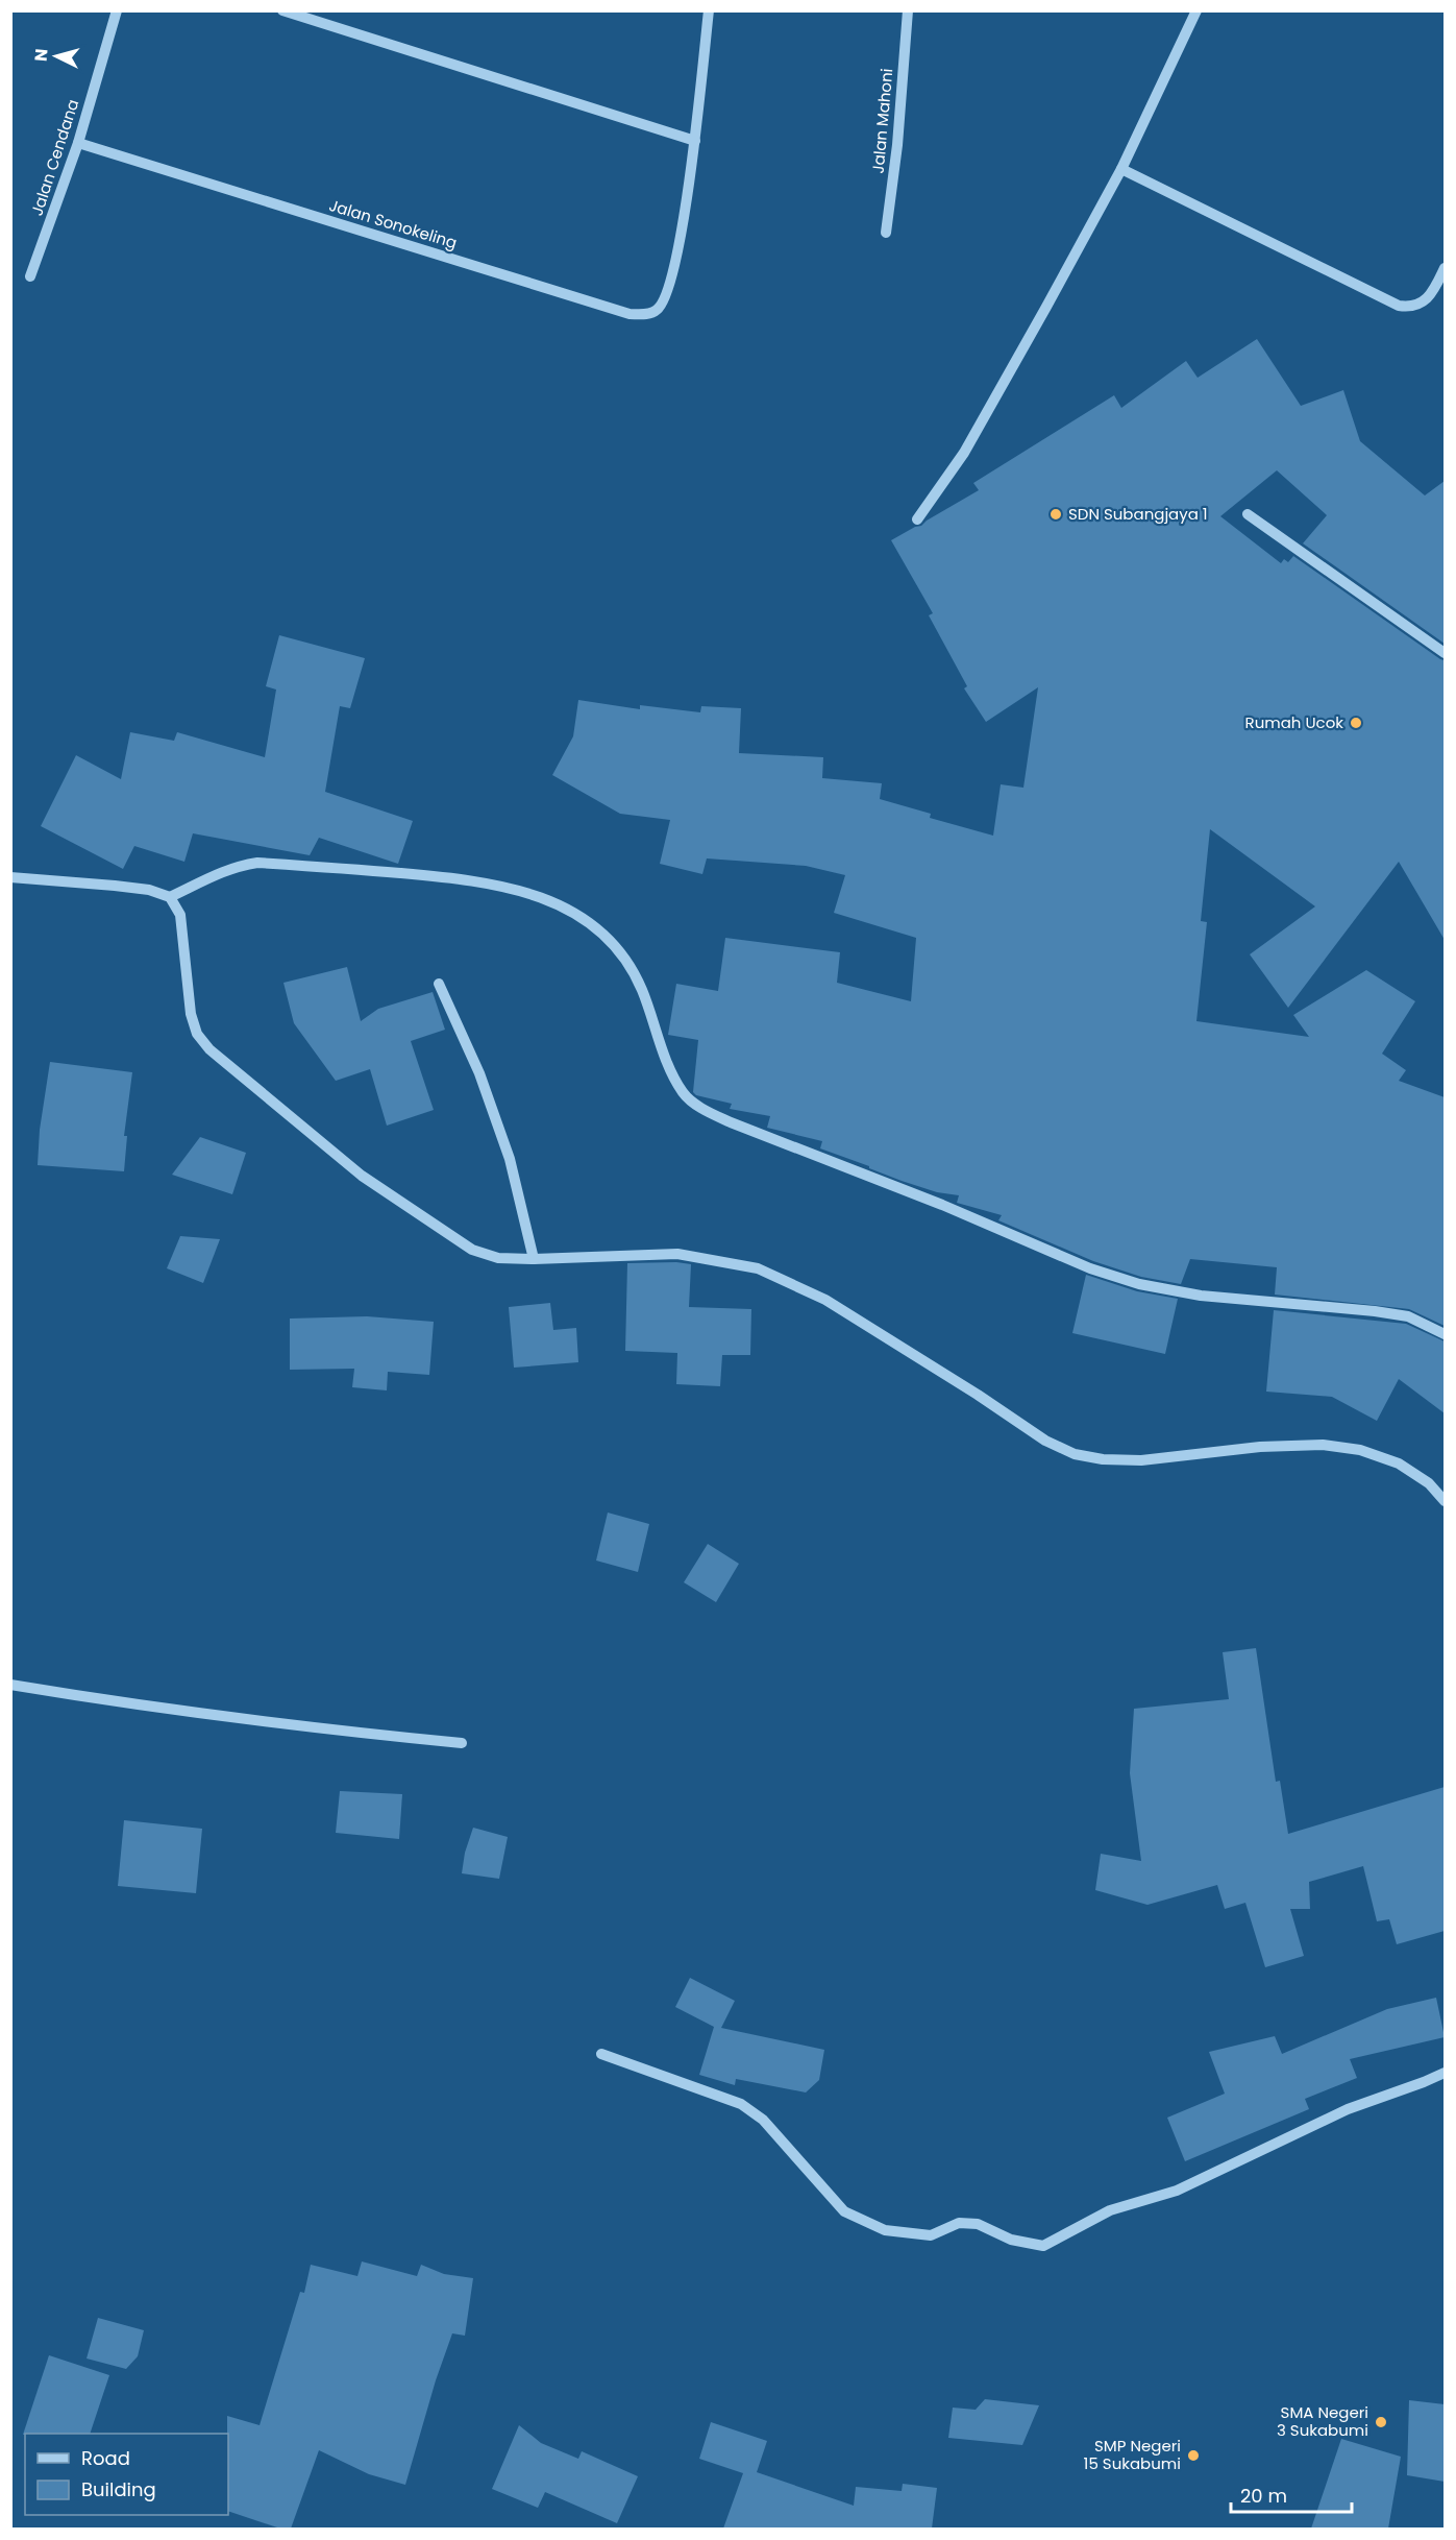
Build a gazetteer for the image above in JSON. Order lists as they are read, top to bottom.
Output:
{
  "streets": {
    "street": ["Jalan Mahoni", "Jalan Cendana", "Jalan Sonokeling"]
  },
  "crossings": [
    ["Jalan Cendana", "Jalan Sonokeling"]
  ],
  "places": [
    "SDN Subangjaya 1",
    "Rumah Ucok",
    "SMA Negeri 3 Sukabumi",
    "SMP Negeri 15 Sukabumi"
  ],
  "legend": ["Road", "Building"],
  "scale_bar": "20 m",
  "north": "left"
}
